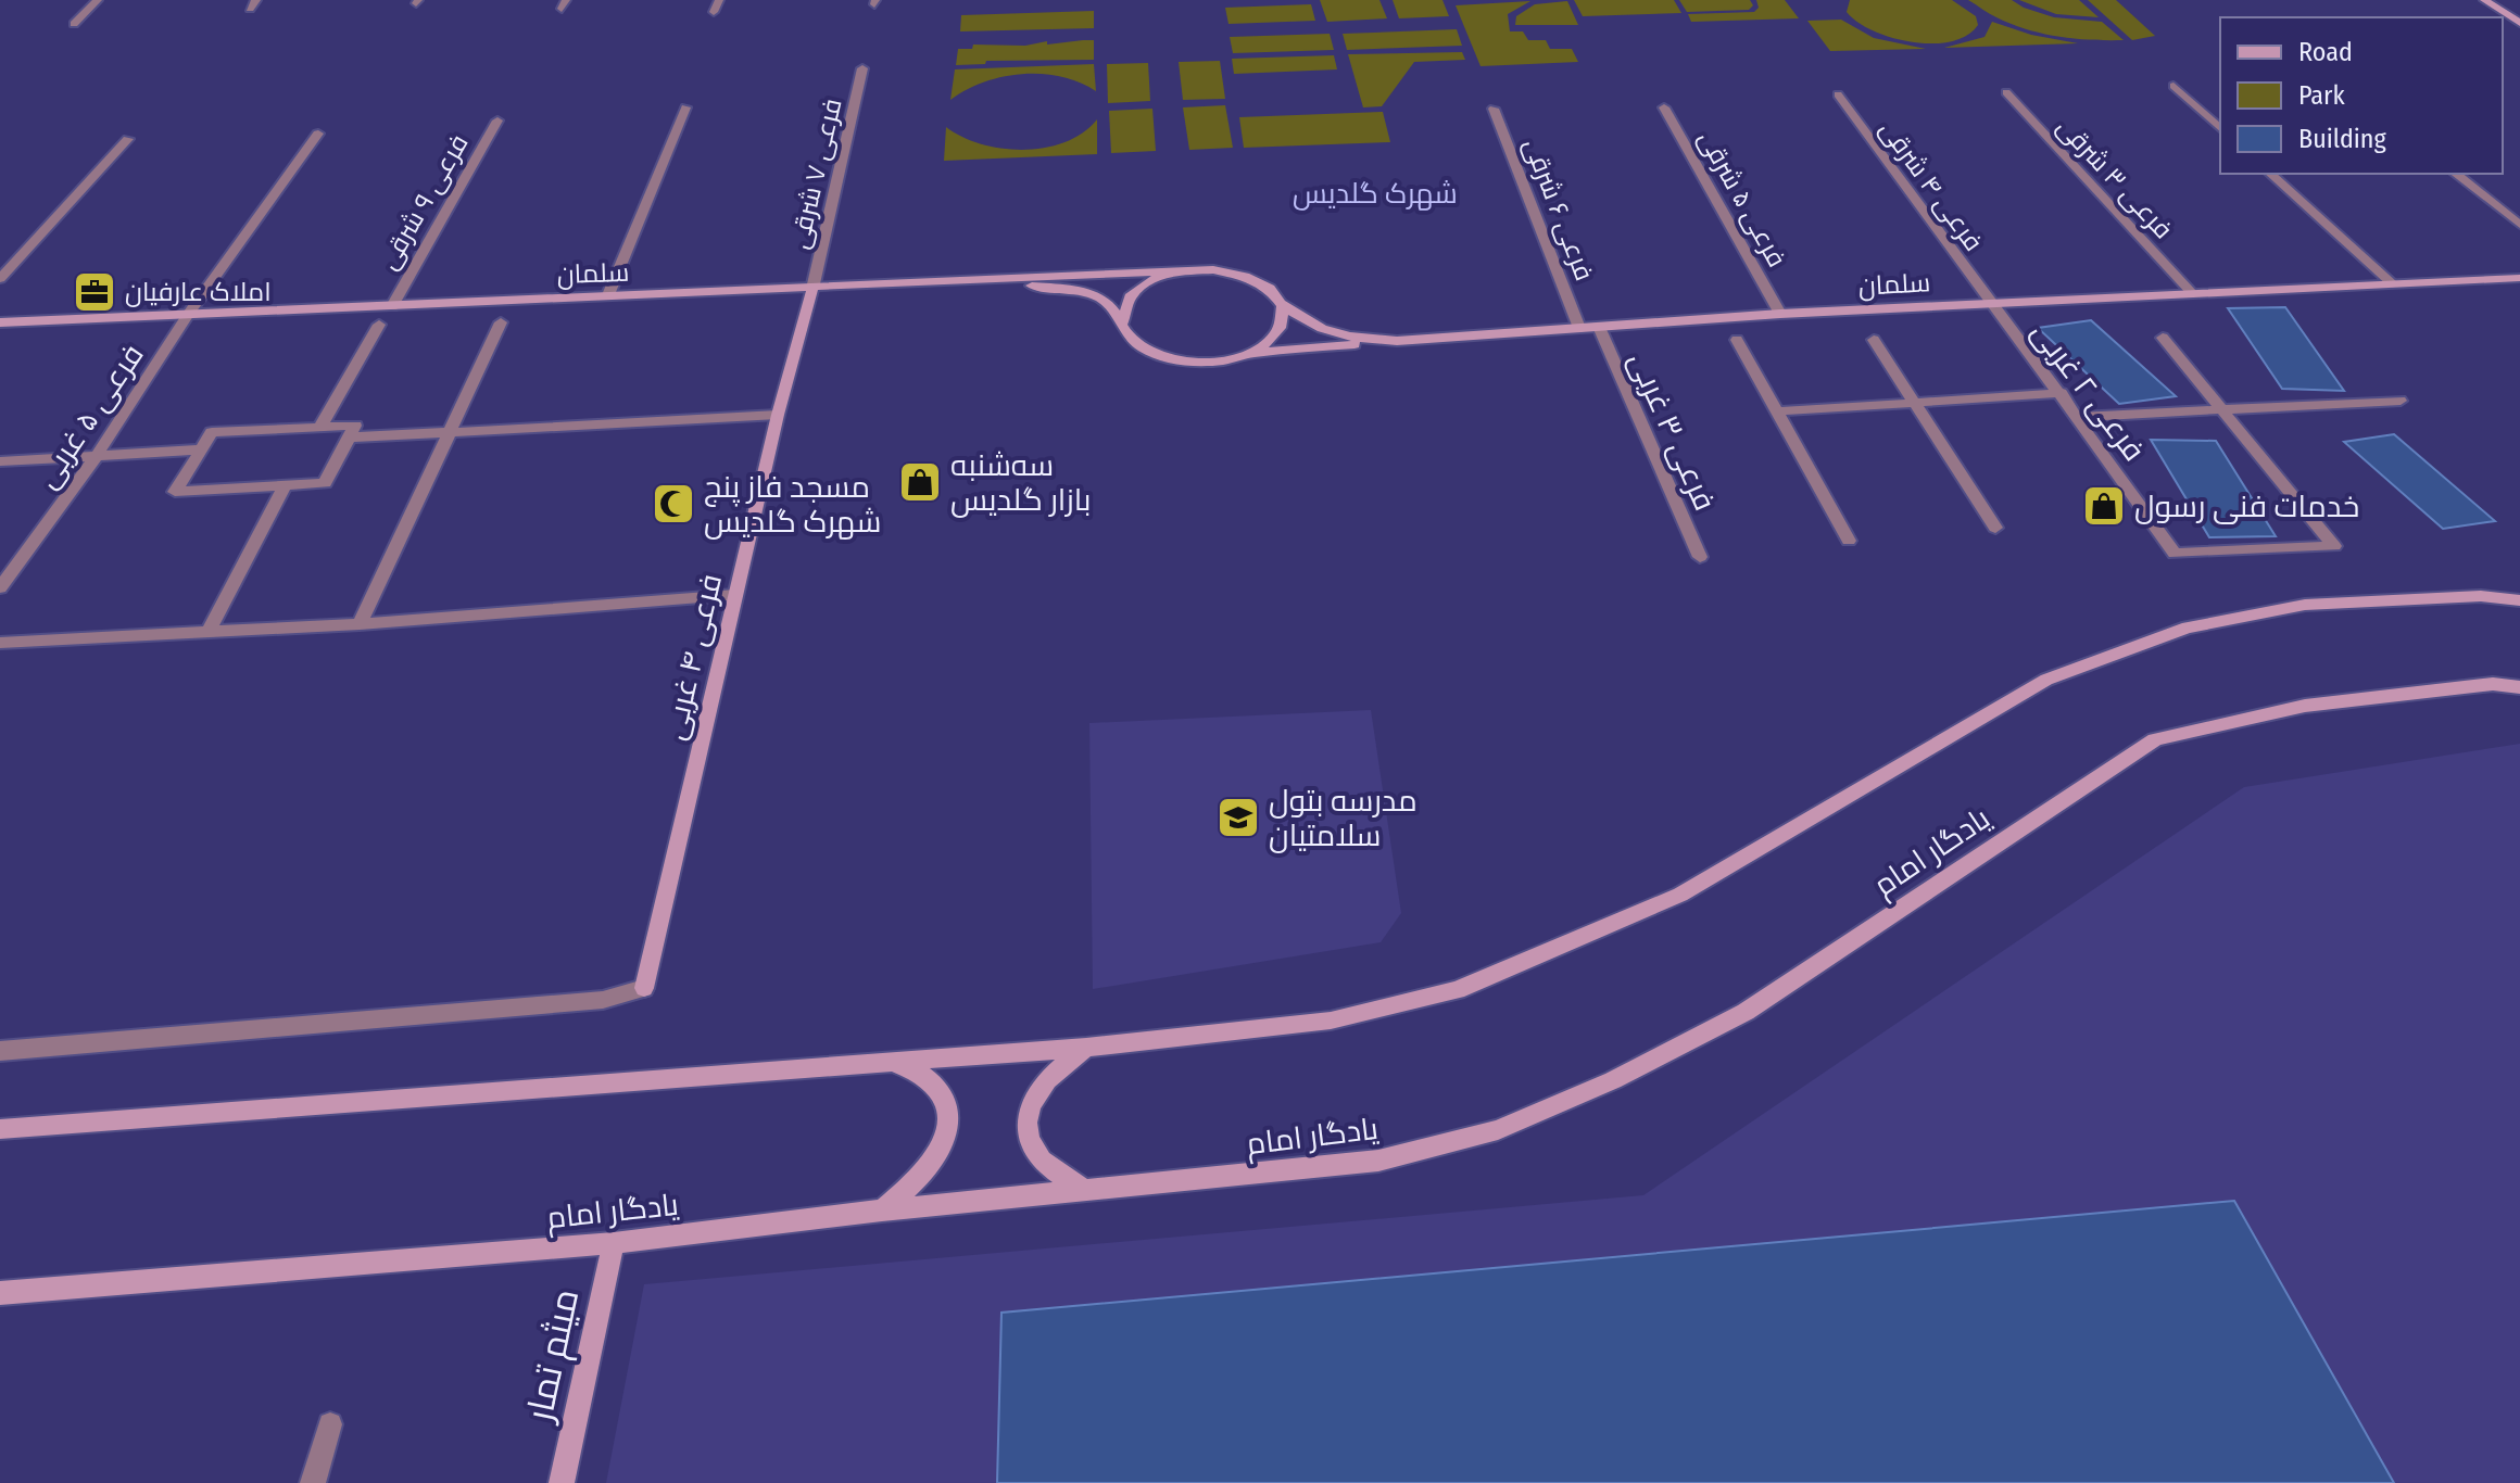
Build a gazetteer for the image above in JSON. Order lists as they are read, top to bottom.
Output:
{
  "streets": {
    "street": [
      "فرعی ۷ شرقی",
      "فرعی ۳ شرقی",
      "فرعی ۴ شرقی",
      "فرعی ۵ شرقی",
      "فرعی ۹ شرقی",
      "فرعی ۶ شرقی",
      "سلمان",
      "فرعی ۲ غربی",
      "فرعی ۵ غربی",
      "فرعی ۳ غربی",
      "فرعی ۴ غربی",
      "یادگار امام",
      "میثم تمار"
    ]
  },
  "crossings": [
    ["فرعی ۷ شرقی", "سلمان"],
    ["فرعی ۷ شرقی", "فرعی ۴ غربی"],
    ["فرعی ۳ شرقی", "سلمان"],
    ["فرعی ۴ شرقی", "سلمان"],
    ["فرعی ۴ شرقی", "فرعی ۲ غربی"],
    ["فرعی ۵ شرقی", "سلمان"],
    ["فرعی ۹ شرقی", "سلمان"],
    ["فرعی ۶ شرقی", "سلمان"],
    ["سلمان", "فرعی ۲ غربی"],
    ["سلمان", "فرعی ۵ غربی"],
    ["سلمان", "فرعی ۳ غربی"],
    ["سلمان", "فرعی ۴ غربی"],
    ["یادگار امام", "میثم تمار"]
  ],
  "districts": ["شهرک گلدیس"],
  "places": {
    "office": ["املاک عارفیان"],
    "shop": ["سه‌شنبه بازار گلدیس", "خدمات فنی رسول"],
    "mosque": ["مسجد فاز پنج شهرک گلدیس"],
    "school or university": ["مدرسه بتول سلامتیان"]
  },
  "legend": ["Road", "Park", "Building"]
}
